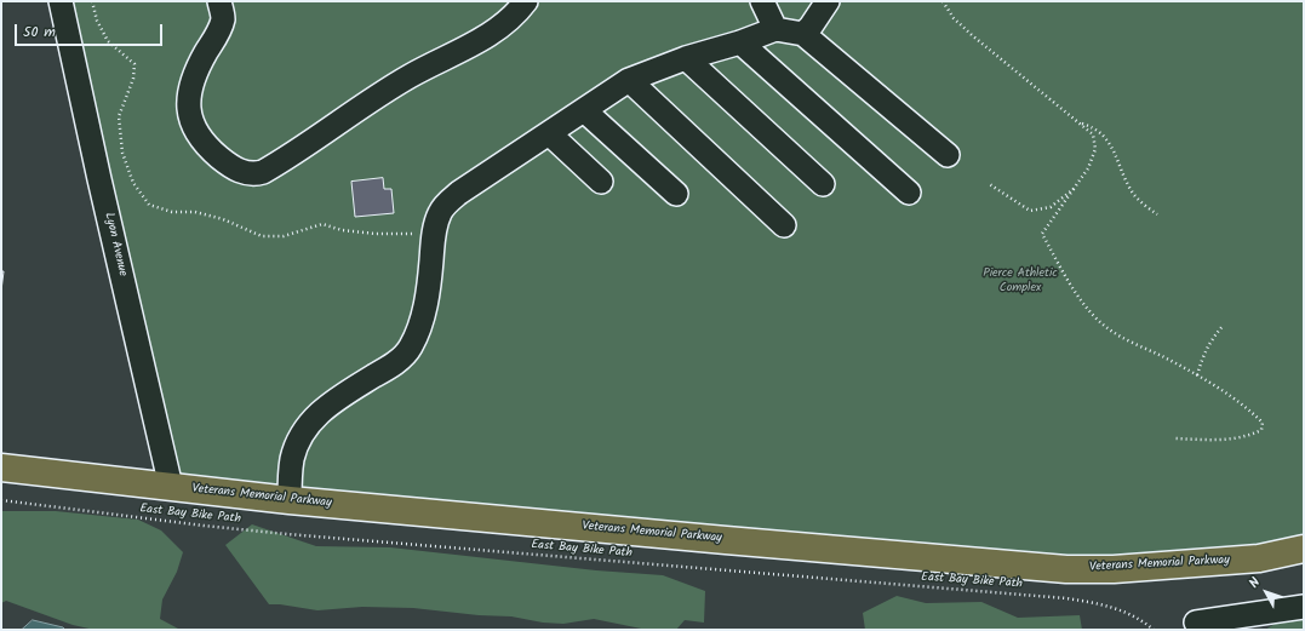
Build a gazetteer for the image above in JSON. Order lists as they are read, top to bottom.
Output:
{
  "streets": {
    "main road": ["Veterans Memorial Parkway"],
    "street": ["Lyon Avenue"],
    "path": ["East Bay Bike Path"]
  },
  "crossings": [
    ["Lyon Avenue", "Veterans Memorial Parkway"]
  ],
  "parks": ["Pierce Athletic Complex"],
  "scale_bar": "50 m",
  "north": "top left"
}
